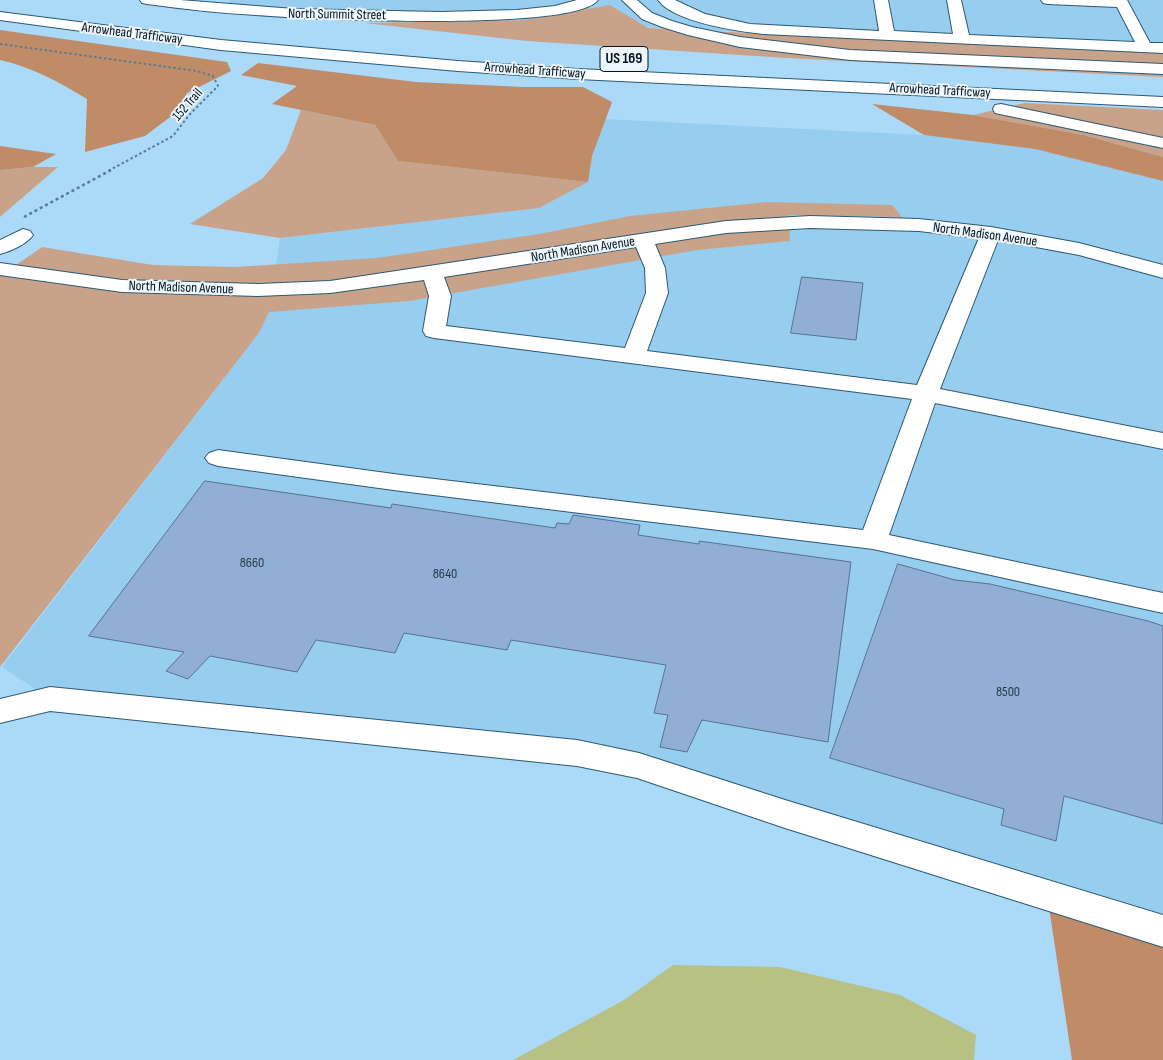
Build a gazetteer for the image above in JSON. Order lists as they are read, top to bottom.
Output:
{
  "streets": {
    "main road": [
      "North Summit Street",
      "Arrowhead Trafficway",
      "US 169",
      "North Madison Avenue"
    ],
    "path": ["152 Trail"]
  },
  "house_numbers": ["8660", "8640", "8500"]
}
